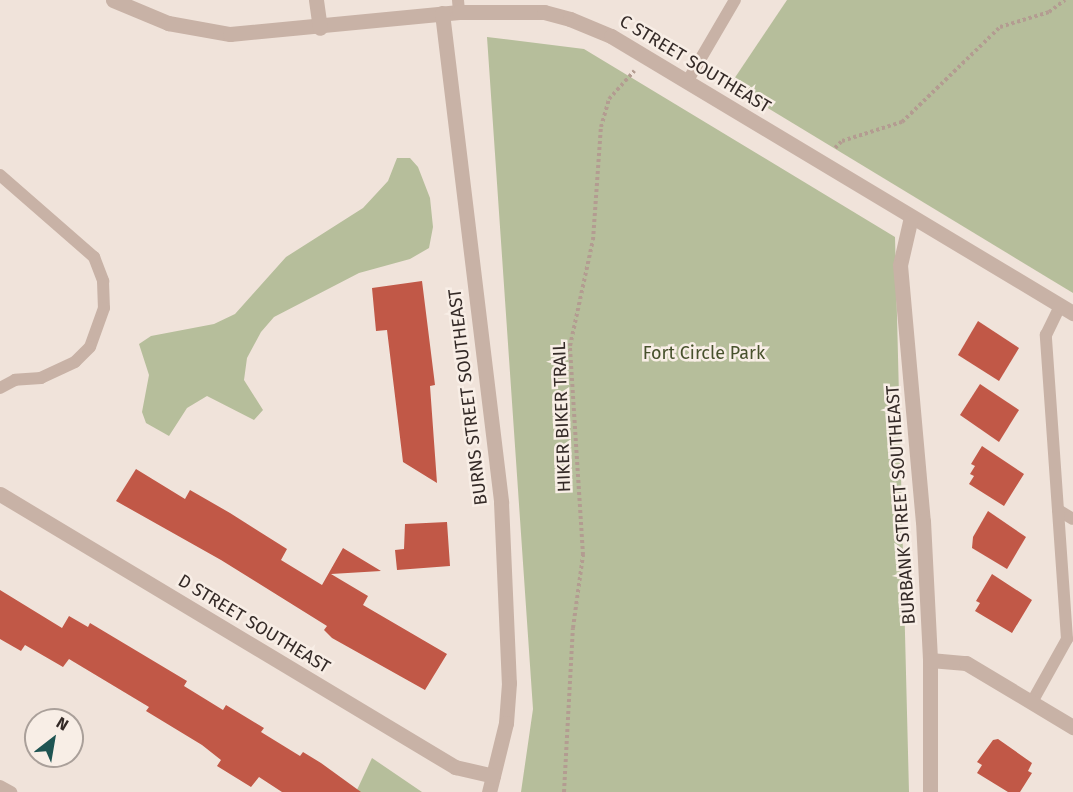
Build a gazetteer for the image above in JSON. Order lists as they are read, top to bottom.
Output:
{
  "streets": {
    "street": [
      "C STREET SOUTHEAST",
      "BURNS STREET SOUTHEAST",
      "BURBANK STREET SOUTHEAST",
      "D STREET SOUTHEAST"
    ],
    "path": ["HIKER BIKER TRAIL"]
  },
  "crossings": [
    ["C STREET SOUTHEAST", "BURNS STREET SOUTHEAST"],
    ["C STREET SOUTHEAST", "HIKER BIKER TRAIL"],
    ["C STREET SOUTHEAST", "BURBANK STREET SOUTHEAST"],
    ["BURNS STREET SOUTHEAST", "D STREET SOUTHEAST"]
  ],
  "parks": ["Fort Circle Park"],
  "north": "top right"
}
